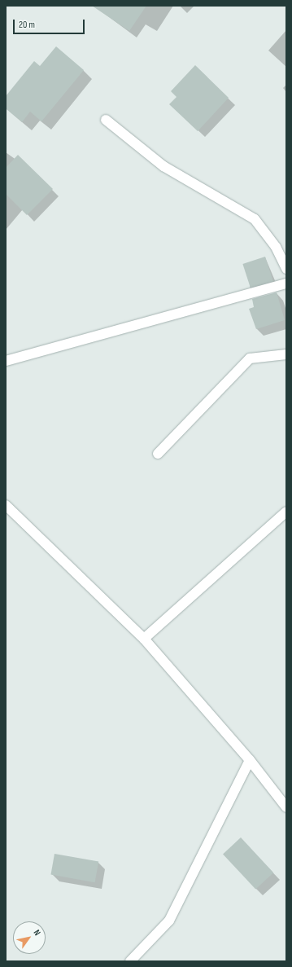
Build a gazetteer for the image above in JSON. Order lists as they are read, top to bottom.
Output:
{
  "scale_bar": "20 m",
  "north": "top right"
}
